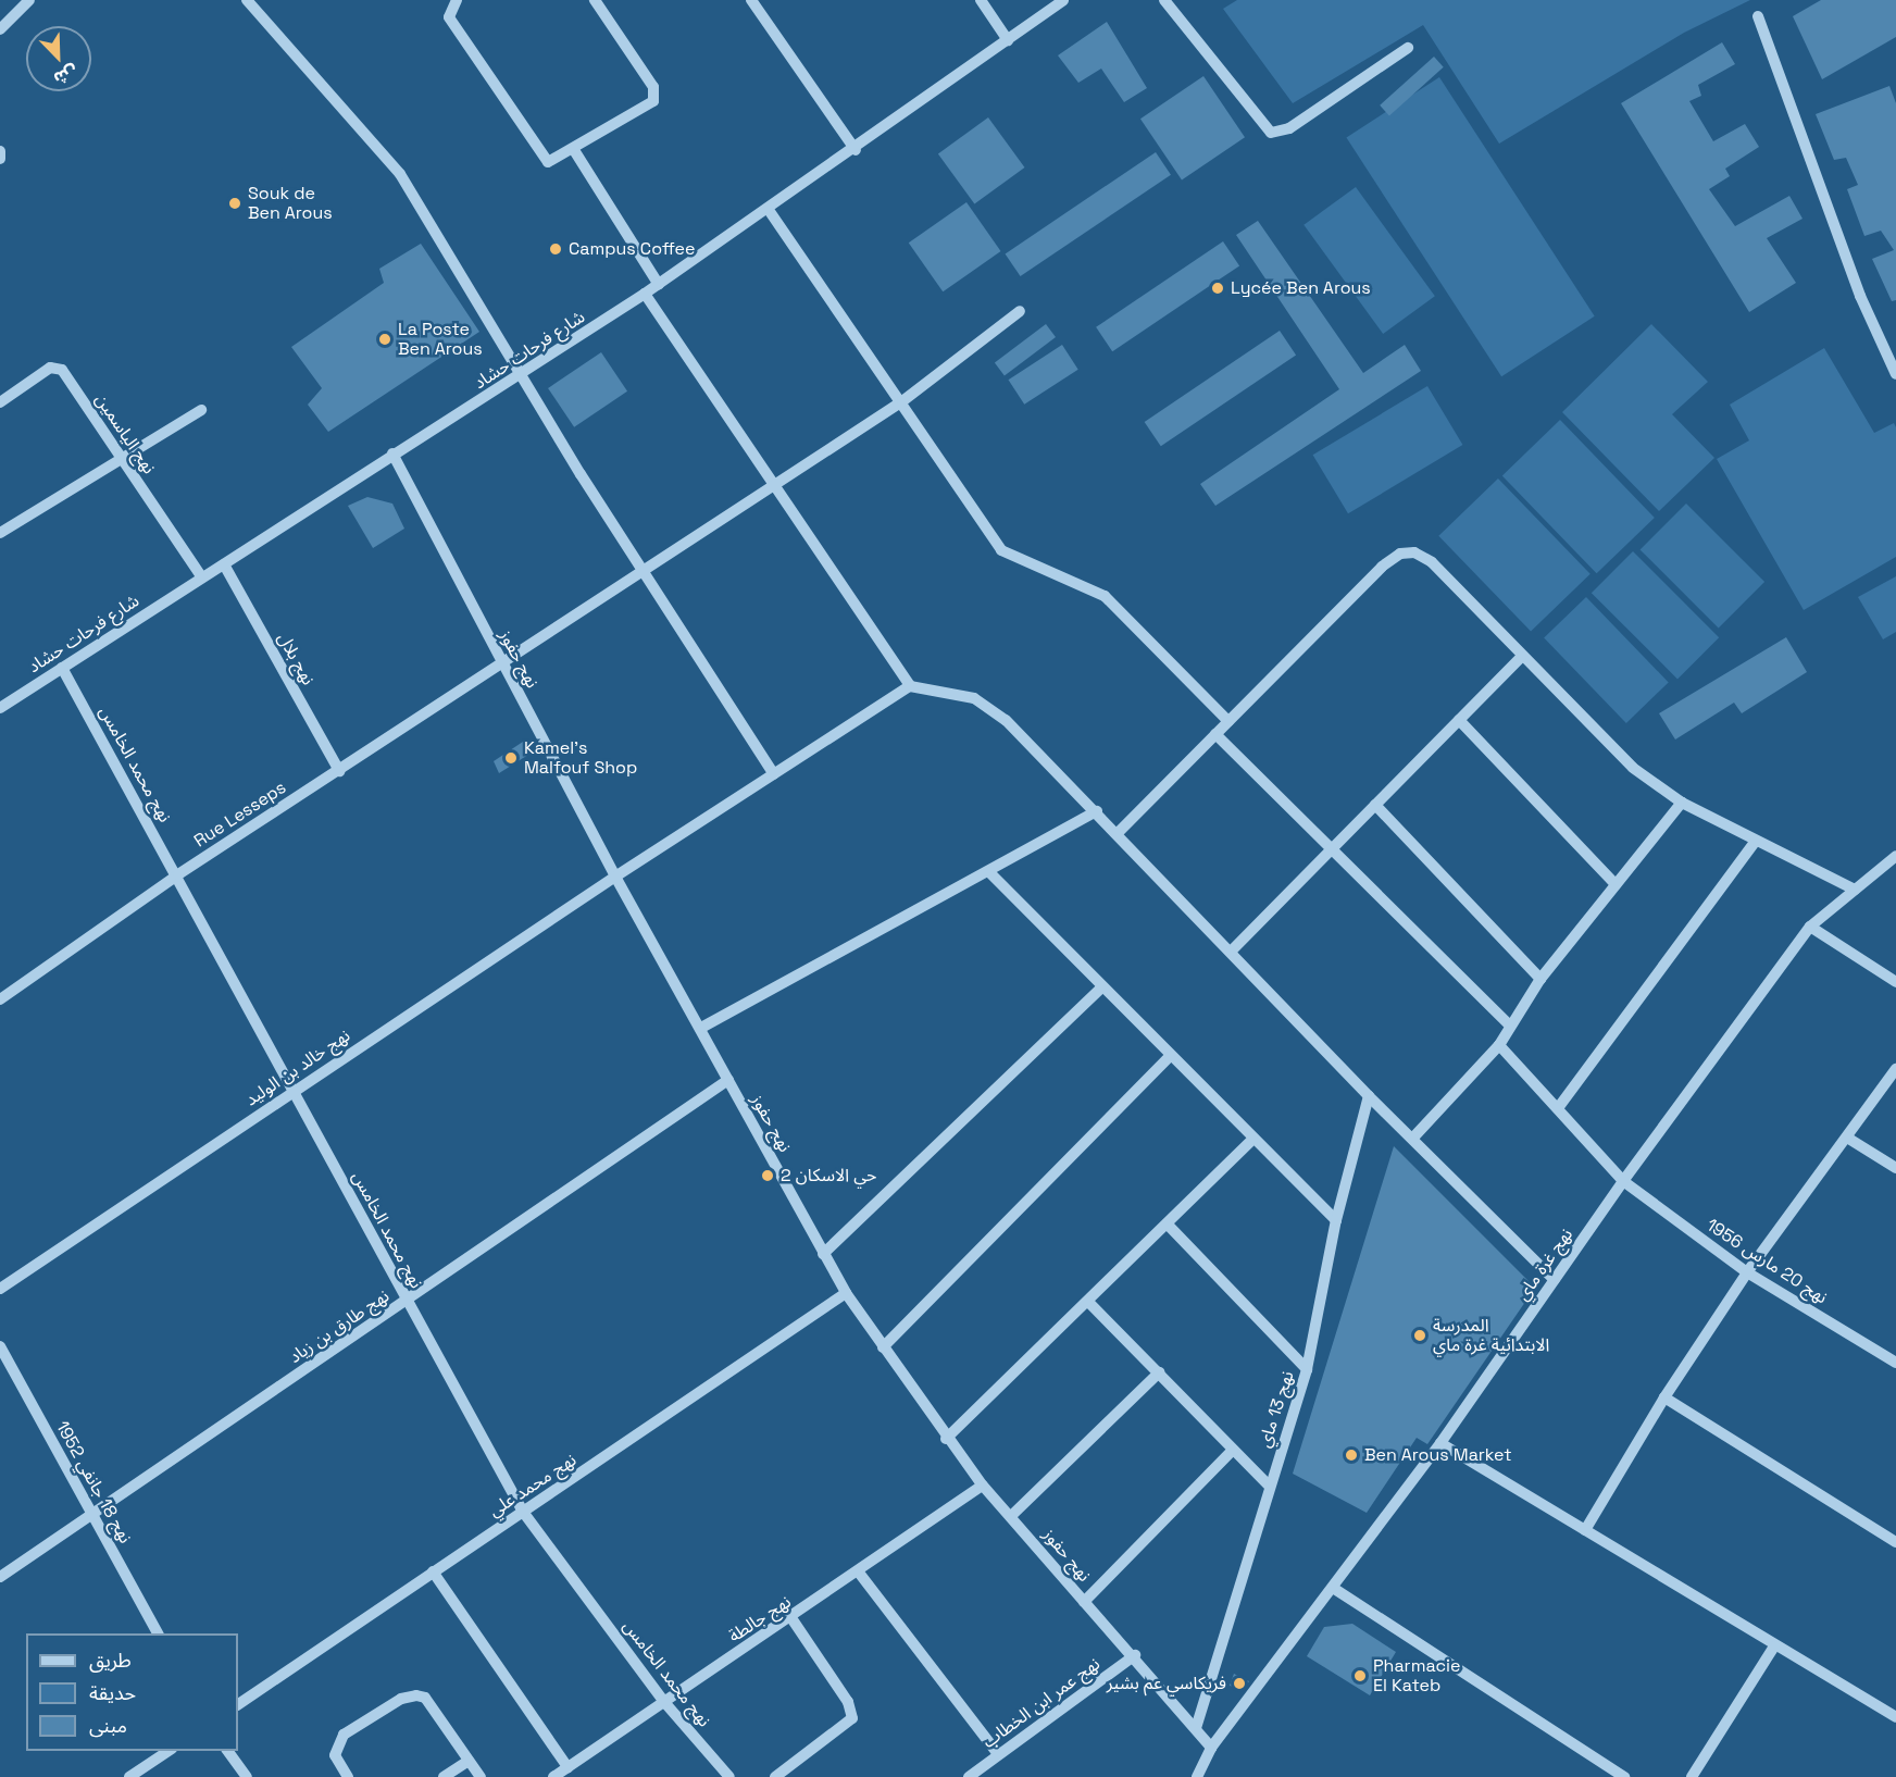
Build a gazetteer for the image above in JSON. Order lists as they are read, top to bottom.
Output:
{
  "streets": {
    "street": [
      "شارع فرحات حشاد",
      "نهج الياسمين",
      "نهج بلال",
      "نهج حفوز",
      "نهج محمد الخامس",
      "Rue Lesseps",
      "نهج خالد بن الوليد",
      "نهج 20 مارس 1956",
      "نهج غرة ماي",
      "نهج طارق بن زياد",
      "نهج 13 ماي",
      "نهج 18 جانفي 1952",
      "نهج محمد علي",
      "نهج جالطة",
      "نهج عمر ابن الخطاب"
    ]
  },
  "crossings": [
    ["شارع فرحات حشاد", "نهج الياسمين"],
    ["شارع فرحات حشاد", "نهج بلال"],
    ["شارع فرحات حشاد", "نهج حفوز"],
    ["شارع فرحات حشاد", "نهج محمد الخامس"],
    ["نهج بلال", "Rue Lesseps"],
    ["نهج حفوز", "Rue Lesseps"],
    ["نهج حفوز", "نهج خالد بن الوليد"],
    ["نهج حفوز", "نهج غرة ماي"],
    ["نهج حفوز", "نهج طارق بن زياد"],
    ["نهج حفوز", "نهج 13 ماي"],
    ["نهج حفوز", "نهج محمد علي"],
    ["نهج حفوز", "نهج جالطة"],
    ["نهج حفوز", "نهج عمر ابن الخطاب"],
    ["نهج محمد الخامس", "Rue Lesseps"],
    ["نهج محمد الخامس", "نهج خالد بن الوليد"],
    ["نهج محمد الخامس", "نهج طارق بن زياد"],
    ["نهج محمد الخامس", "نهج محمد علي"],
    ["نهج محمد الخامس", "نهج جالطة"],
    ["نهج 20 مارس 1956", "نهج غرة ماي"],
    ["نهج طارق بن زياد", "نهج 18 جانفي 1952"]
  ],
  "places": [
    "Souk de Ben Arous",
    "Campus Coffee",
    "Lycée Ben Arous",
    "La Poste Ben Arous",
    "Kamel's Malfouf Shop",
    "حي الاسكان 2",
    "المدرسة الابتدائية غرة ماي",
    "Ben Arous Market",
    "Pharmacie El Kateb",
    "فريكاسي عم بشير"
  ],
  "legend": ["طريق", "حديقة", "مبنى"],
  "north": "bottom right"
}
